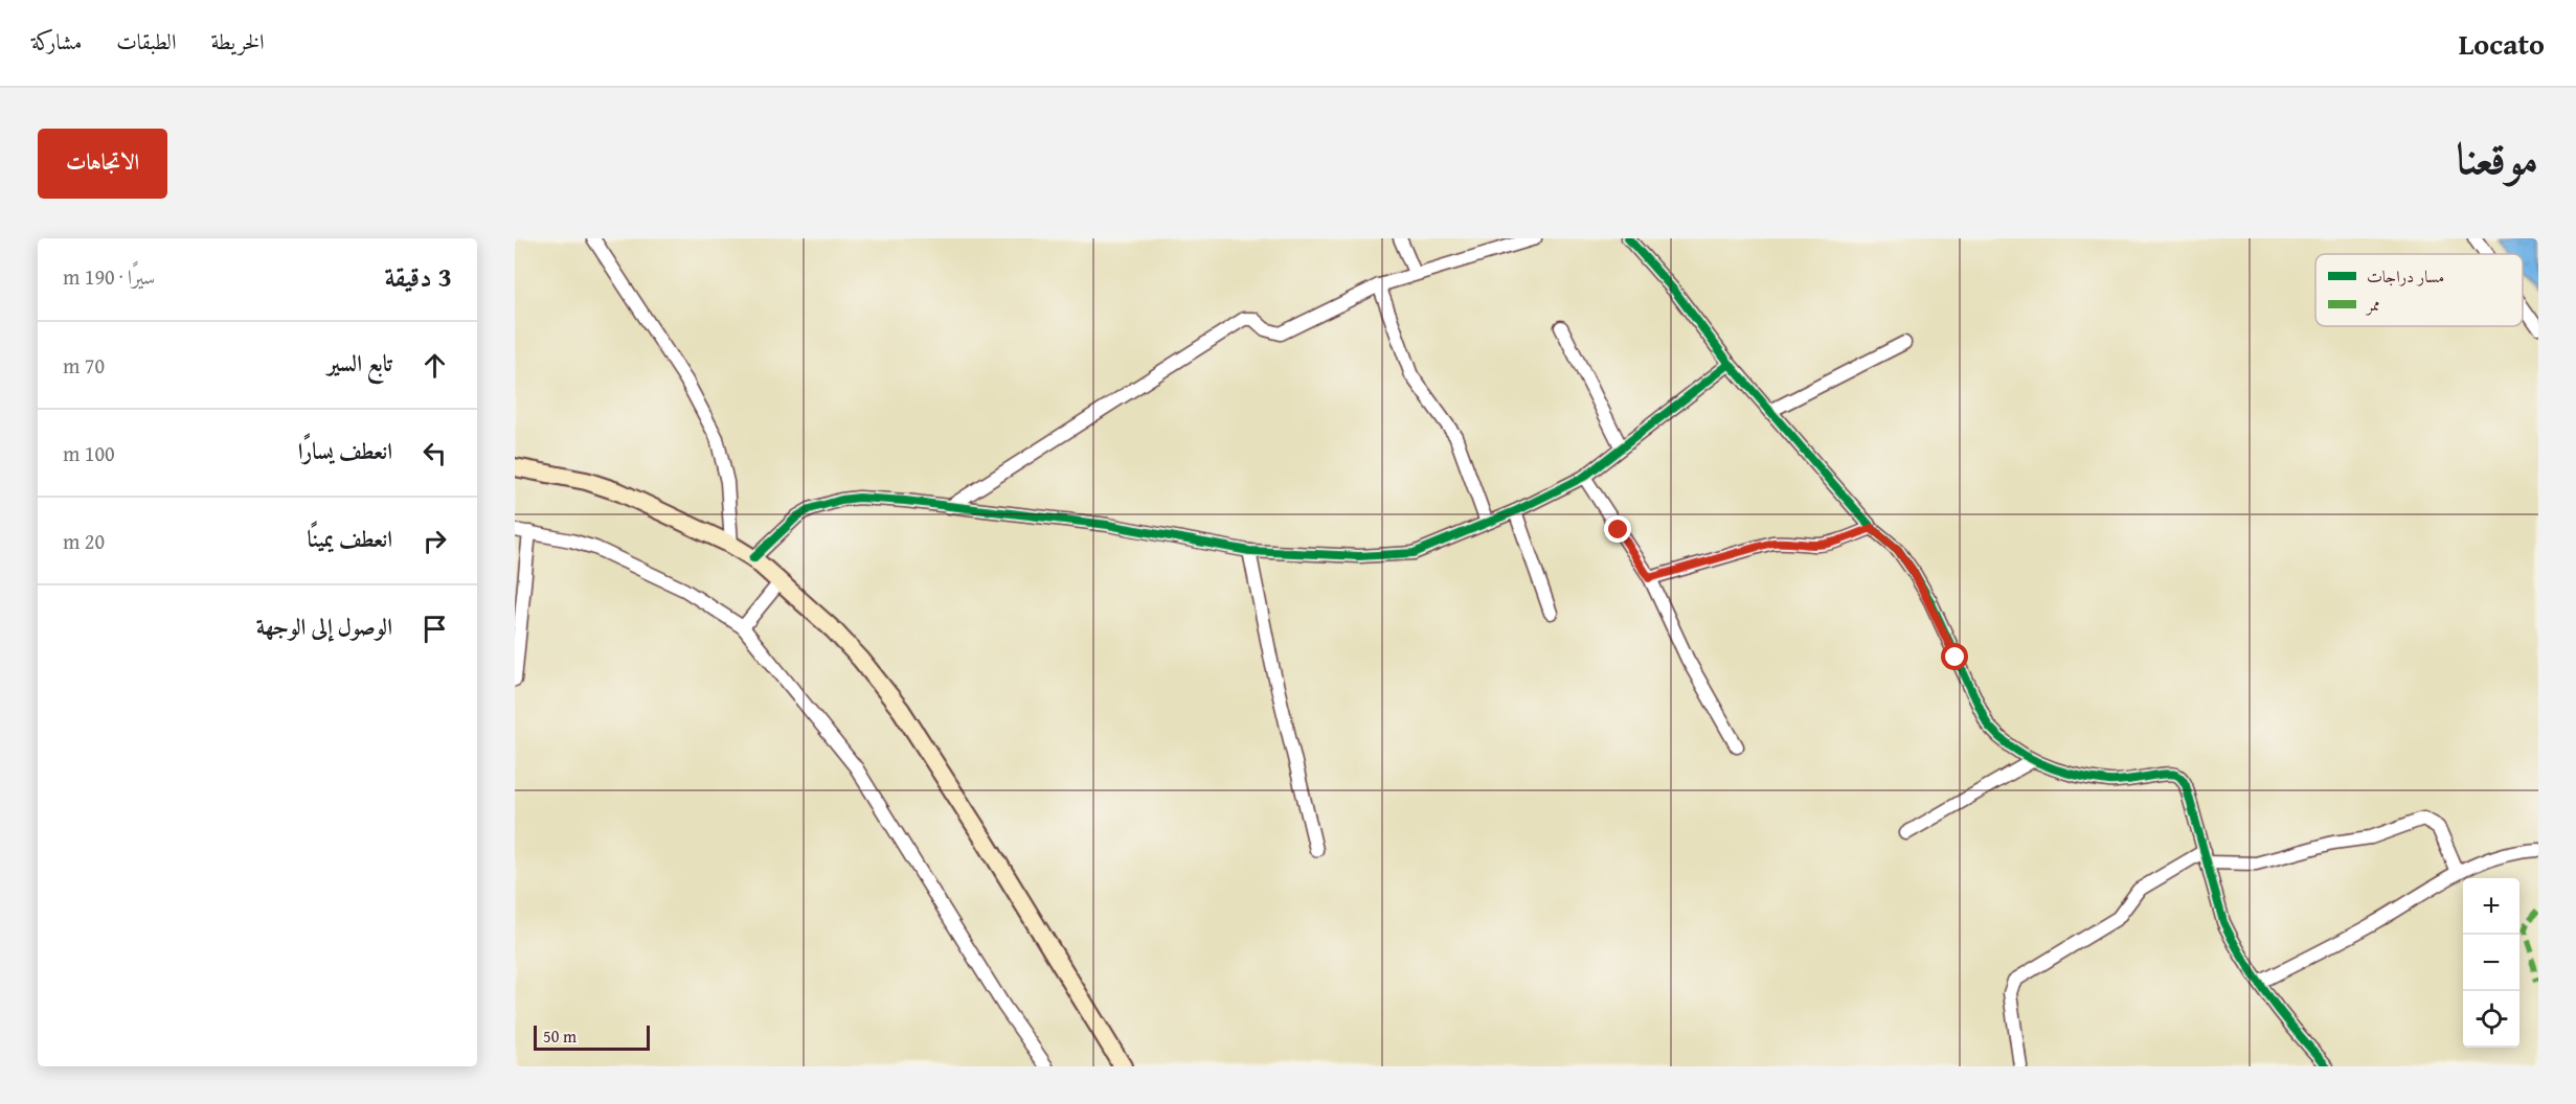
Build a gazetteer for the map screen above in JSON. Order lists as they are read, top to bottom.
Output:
{
  "legend": ["مسار دراجات", "ممر"],
  "scale_bar": "50 m",
  "page": {
    "header": "Locato",
    "nav": ["الخريطة", "الطبقات", "مشاركة"],
    "title": "موقعنا",
    "buttons": "الاتجاهات",
    "heading": ["3 دقيقة", "سيرًا · 190 m"],
    "list": [
      ["تابع السير", "70 m"],
      ["انعطف يسارًا", "100 m"],
      ["انعطف يمينًا", "20 m"],
      "الوصول إلى الوجهة"
    ],
    "map_buttons": ["+", "−"],
    "scale": "50 m"
  }
}
